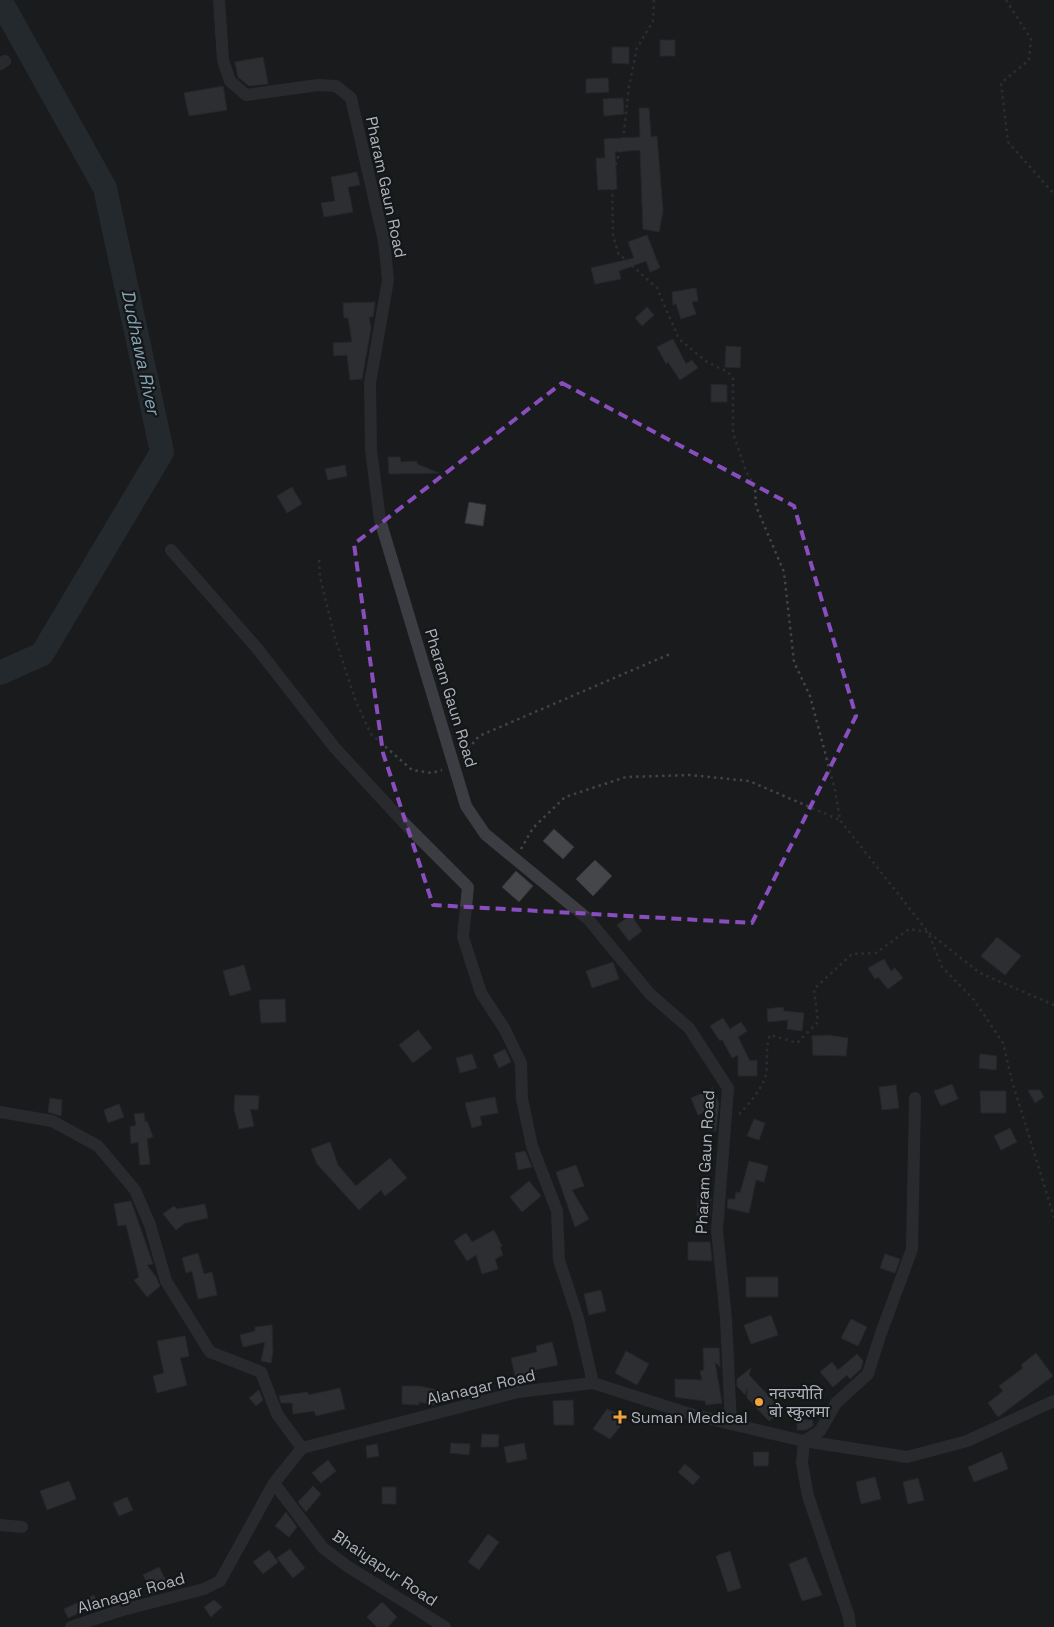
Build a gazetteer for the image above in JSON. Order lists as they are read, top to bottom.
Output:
{
  "streets": {
    "street": ["Pharam Gaun Road", "Alanagar Road", "Bhaiyapur Road"]
  },
  "crossings": [
    ["Pharam Gaun Road", "Alanagar Road"],
    ["Alanagar Road", "Bhaiyapur Road"]
  ],
  "water": ["Dudhawa River"],
  "places": {
    "other": ["नवज्याेति बाे स्कुलमा"],
    "health": ["Suman Medical"]
  }
}
